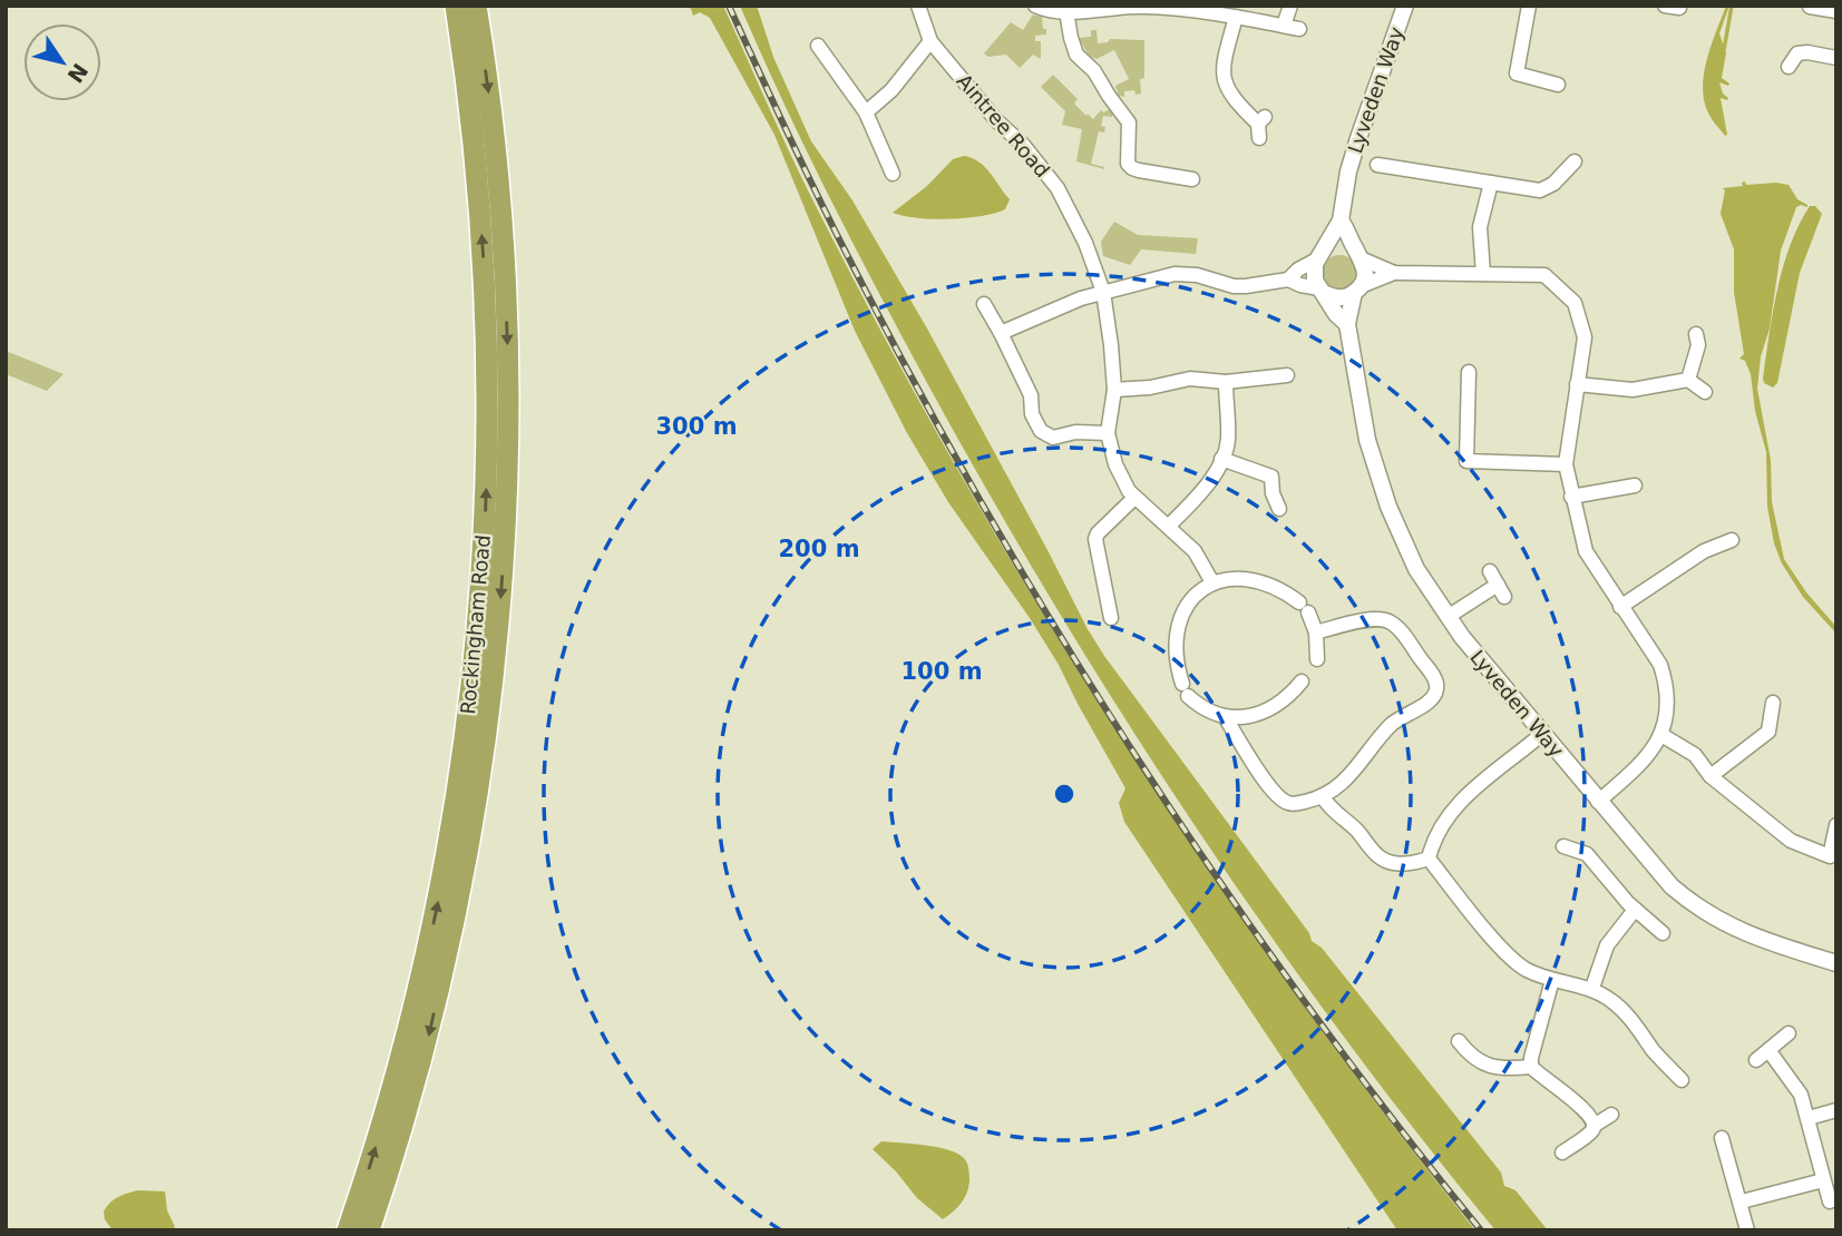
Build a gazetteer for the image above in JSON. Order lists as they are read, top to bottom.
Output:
{
  "streets": {
    "highway": ["Rockingham Road"],
    "street": ["Lyveden Way", "Aintree Road"]
  },
  "north": "bottom right",
  "rings": ["300 m", "200 m", "100 m"]
}
